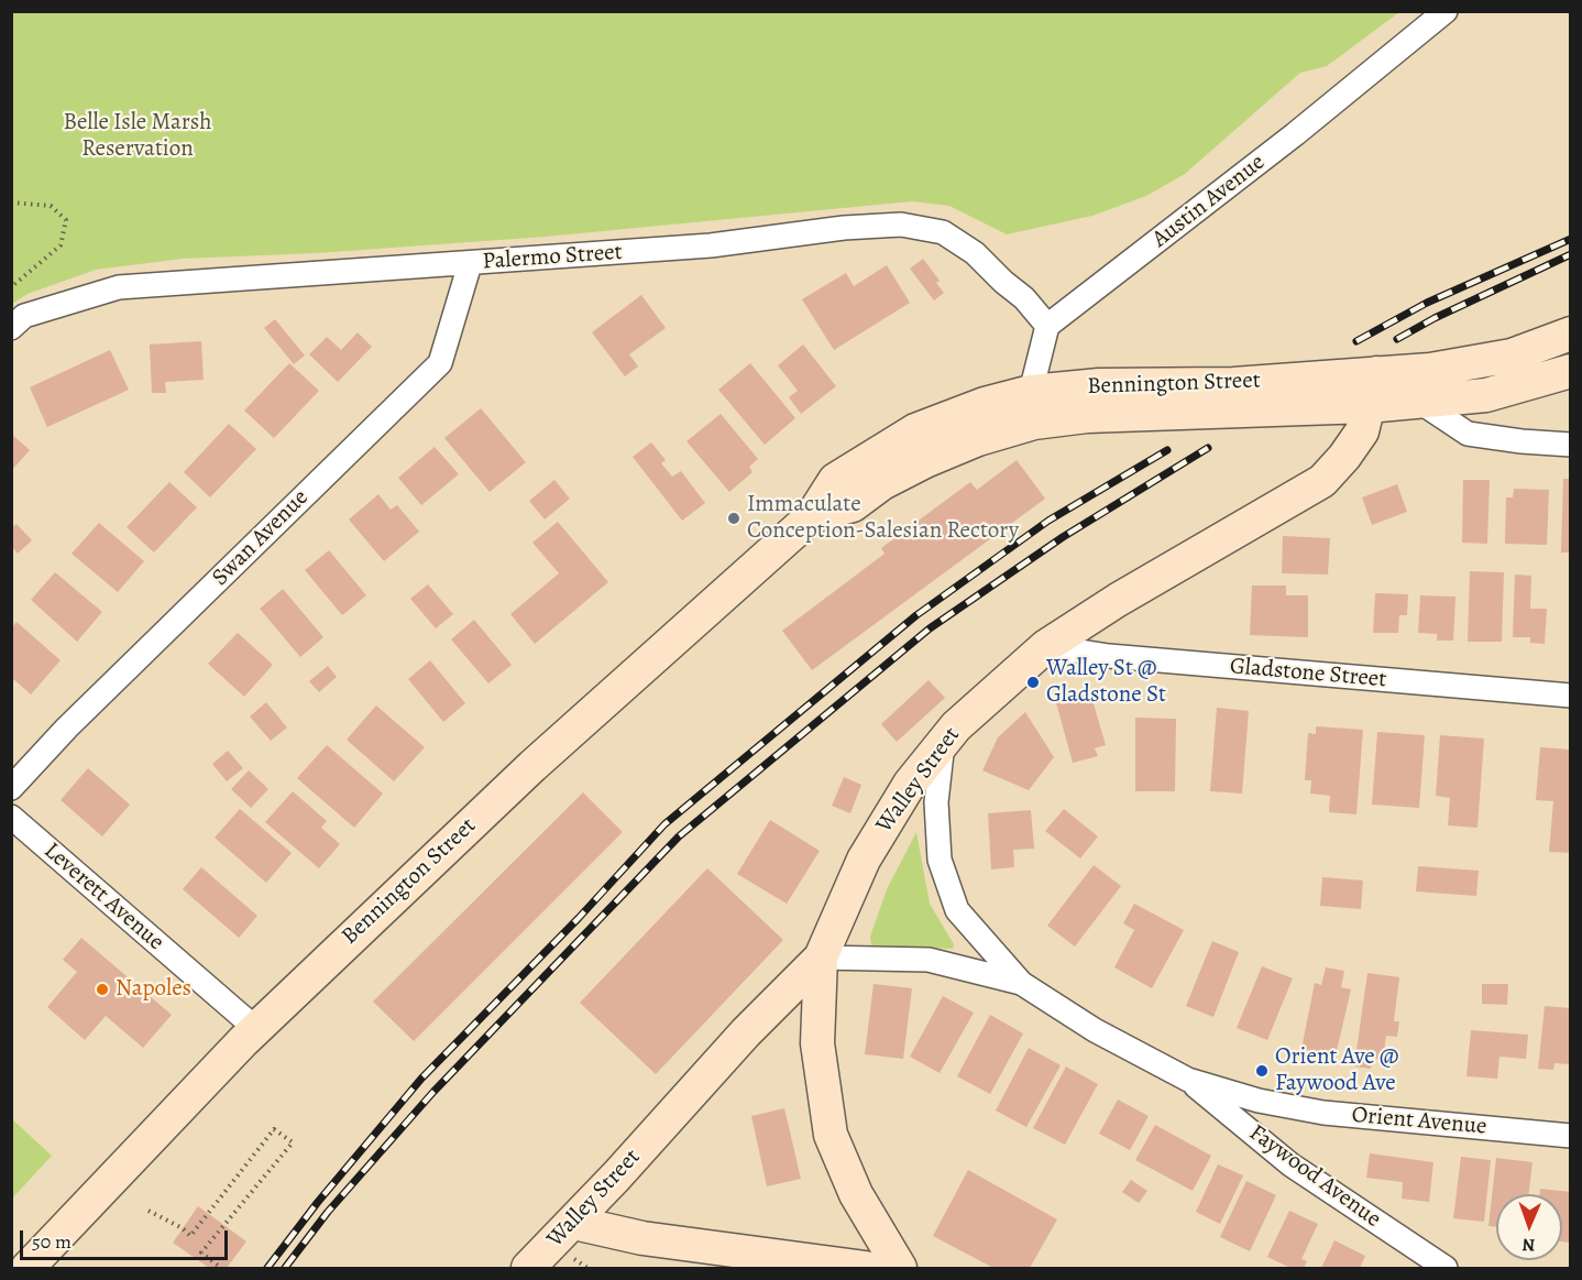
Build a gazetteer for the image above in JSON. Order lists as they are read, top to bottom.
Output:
{
  "streets": {
    "main road": ["Bennington Street", "Walley Street"],
    "street": [
      "Austin Avenue",
      "Palermo Street",
      "Swan Avenue",
      "Gladstone Street",
      "Leverett Avenue",
      "Orient Avenue",
      "Faywood Avenue"
    ]
  },
  "crossings": [
    ["Austin Avenue", "Palermo Street"],
    ["Palermo Street", "Swan Avenue"],
    ["Bennington Street", "Walley Street"],
    ["Bennington Street", "Leverett Avenue"],
    ["Gladstone Street", "Walley Street"],
    ["Walley Street", "Orient Avenue"],
    ["Orient Avenue", "Faywood Avenue"]
  ],
  "parks": ["Belle Isle Marsh Reservation"],
  "places": [
    "Immaculate Conception-Salesian Rectory",
    "Walley St @ Gladstone St",
    "Napoles",
    "Orient Ave @ Faywood Ave"
  ],
  "scale_bar": "50 m",
  "north": "bottom"
}
